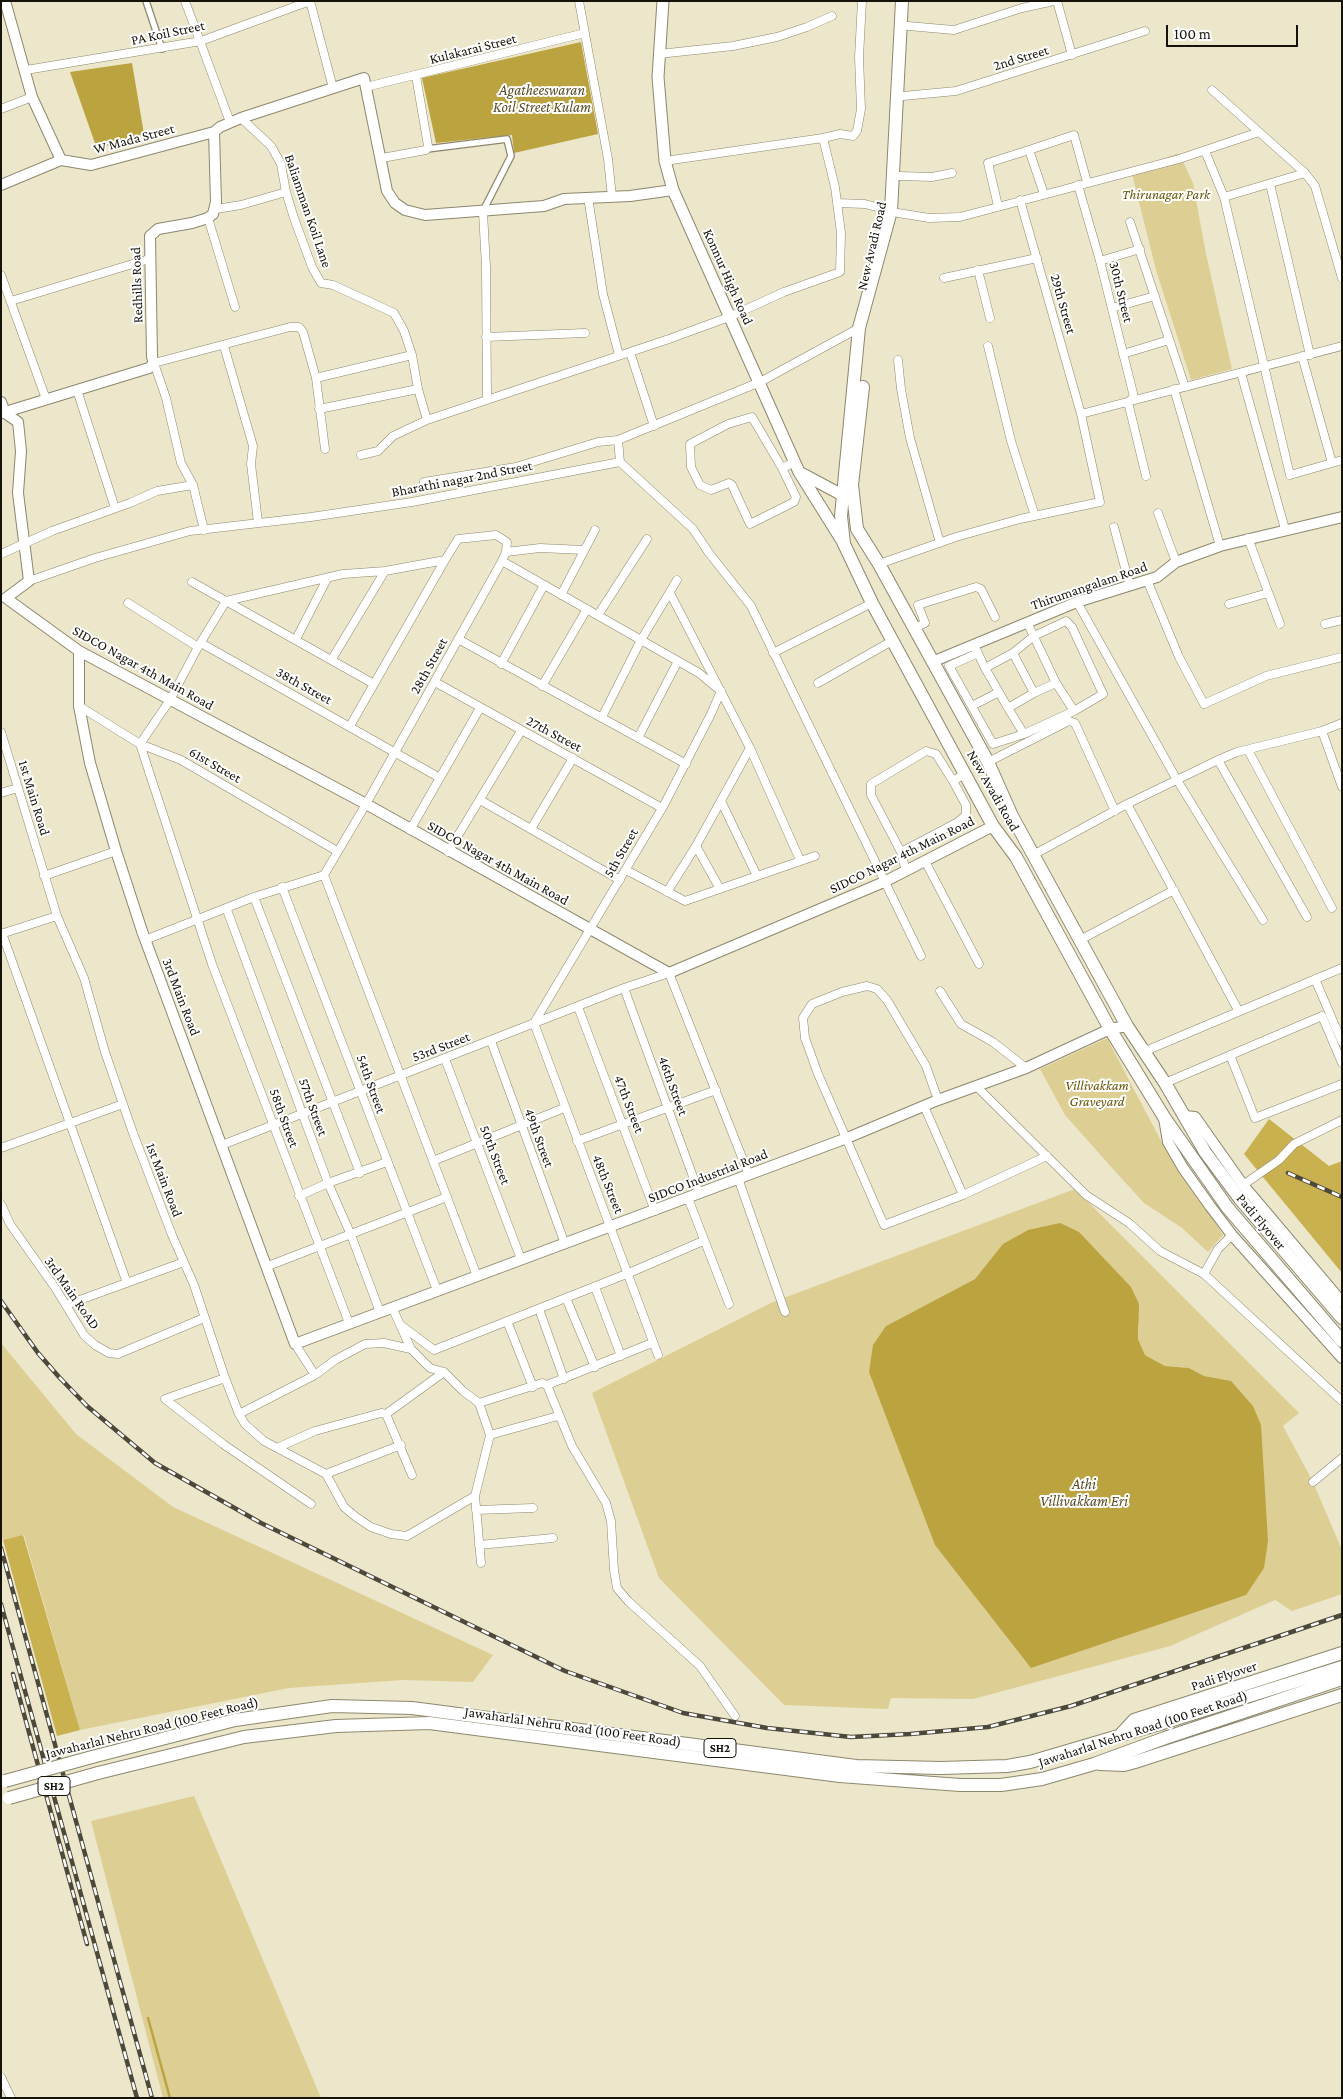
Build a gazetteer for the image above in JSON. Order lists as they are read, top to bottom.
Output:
{
  "streets": {
    "main road": [
      "New Avadi Road",
      "Konnur High Road",
      "Padi Flyover",
      "Jawaharlal Nehru Road (100 Feet Road)",
      "SH2"
    ],
    "street": [
      "PA Koil Street",
      "Kulakarai Street",
      "2nd Street",
      "W Mada Street",
      "Baliamman Koil Lane",
      "Redhills Road",
      "30th Street",
      "29th Street",
      "Bharathi nagar 2nd Street",
      "Thirumangalam Road",
      "28th Street",
      "SIDCO Nagar 4th Main Road",
      "38th Street",
      "27th Street",
      "61st Street",
      "1st Main Road",
      "5th Street",
      "3rd Main Road",
      "53rd Street",
      "54th Street",
      "46th Street",
      "47th Street",
      "57th Street",
      "58th Street",
      "49th Street",
      "50th Street",
      "SIDCO Industrial Road",
      "48th Street",
      "3rd Main RoAD"
    ]
  },
  "crossings": [
    ["2nd Street", "New Avadi Road"],
    ["New Avadi Road", "Konnur High Road"],
    ["New Avadi Road", "Thirumangalam Road"],
    ["New Avadi Road", "SIDCO Nagar 4th Main Road"],
    ["New Avadi Road", "SIDCO Industrial Road"],
    ["New Avadi Road", "Padi Flyover"],
    ["28th Street", "SIDCO Nagar 4th Main Road"],
    ["28th Street", "38th Street"],
    ["28th Street", "27th Street"],
    ["28th Street", "61st Street"],
    ["SIDCO Nagar 4th Main Road", "5th Street"],
    ["SIDCO Nagar 4th Main Road", "3rd Main Road"],
    ["SIDCO Nagar 4th Main Road", "53rd Street"],
    ["27th Street", "5th Street"],
    ["61st Street", "3rd Main Road"],
    ["61st Street", "58th Street"],
    ["1st Main Road", "3rd Main RoAD"],
    ["5th Street", "53rd Street"],
    ["5th Street", "48th Street"],
    ["3rd Main Road", "53rd Street"],
    ["3rd Main Road", "SIDCO Industrial Road"],
    ["53rd Street", "54th Street"],
    ["53rd Street", "46th Street"],
    ["53rd Street", "47th Street"],
    ["53rd Street", "57th Street"],
    ["53rd Street", "58th Street"],
    ["53rd Street", "49th Street"],
    ["53rd Street", "50th Street"],
    ["53rd Street", "48th Street"],
    ["54th Street", "SIDCO Industrial Road"],
    ["46th Street", "SIDCO Industrial Road"],
    ["47th Street", "SIDCO Industrial Road"],
    ["57th Street", "SIDCO Industrial Road"],
    ["58th Street", "SIDCO Industrial Road"],
    ["49th Street", "SIDCO Industrial Road"],
    ["50th Street", "SIDCO Industrial Road"],
    ["SIDCO Industrial Road", "48th Street"],
    ["Padi Flyover", "Jawaharlal Nehru Road (100 Feet Road)"]
  ],
  "water": ["Agatheeswaran Koil Street Kulam", "Athi Villivakkam Eri"],
  "parks": ["Thirunagar Park", "Villivakkam Graveyard"],
  "scale_bar": "100 m"
}
